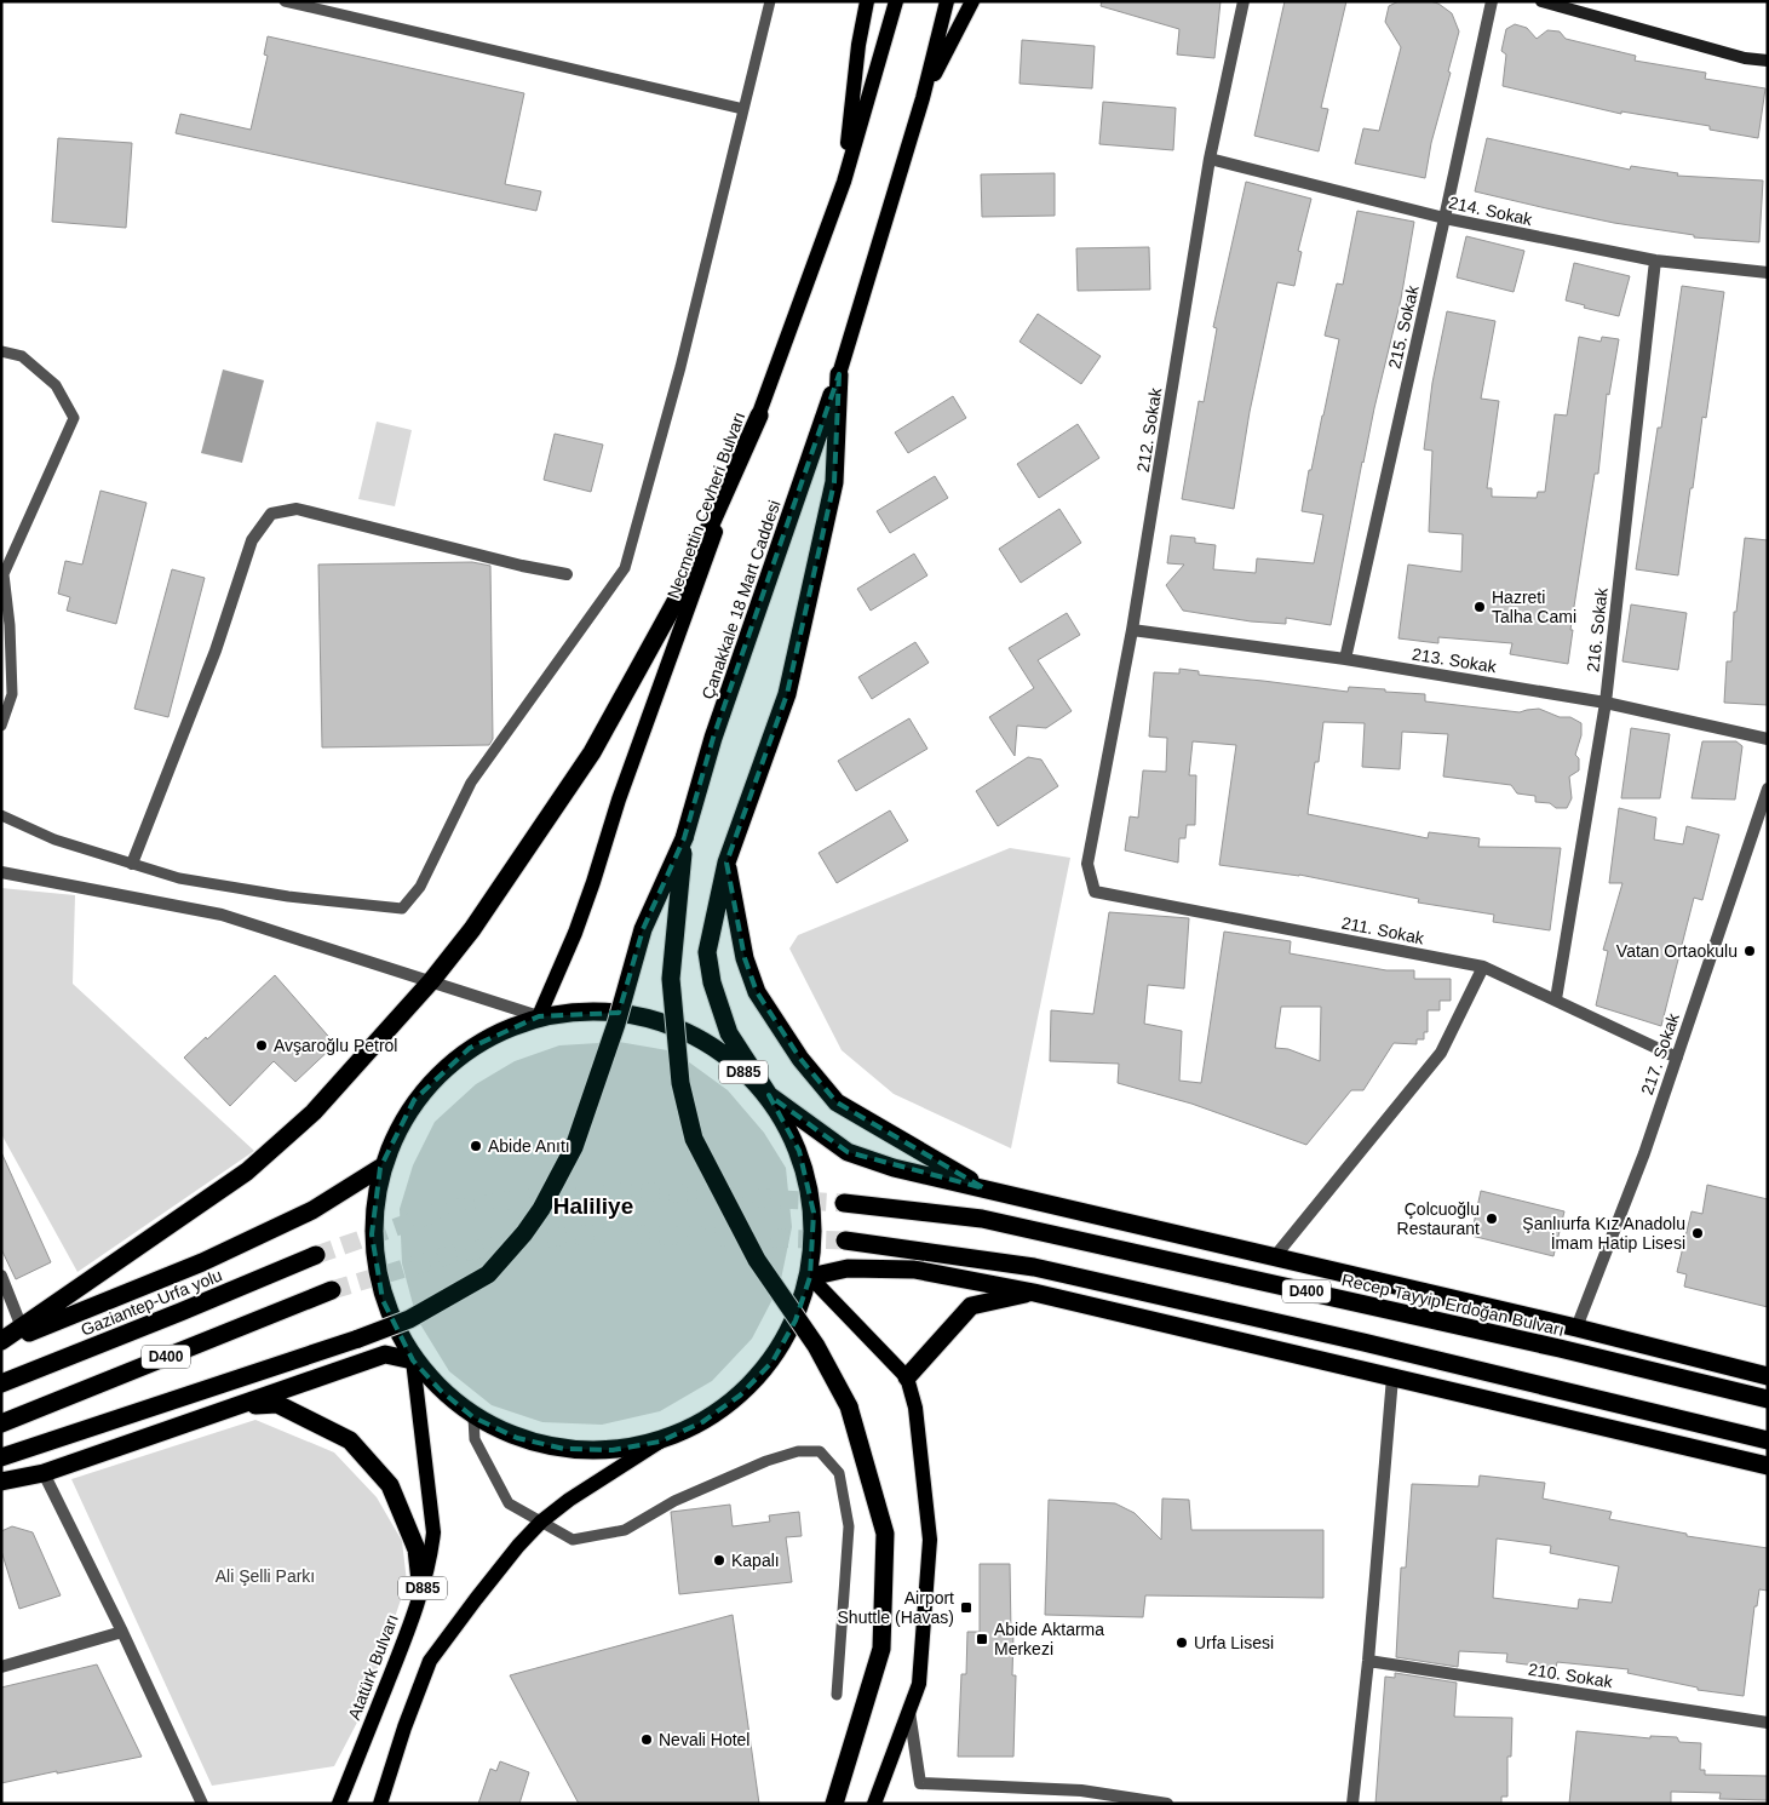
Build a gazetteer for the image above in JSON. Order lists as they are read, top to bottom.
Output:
{
  "streets": {
    "highway": [
      "Çanakkale 18 Mart Caddesi",
      "D885",
      "D400",
      "Gaziantep-Urfa yolu",
      "Recep Tayyip Erdoğan Bulvarı"
    ],
    "main road": ["Necmettin Cevheri Bulvarı", "Atatürk Bulvarı"],
    "street": [
      "214. Sokak",
      "215. Sokak",
      "212. Sokak",
      "216. Sokak",
      "213. Sokak",
      "211. Sokak",
      "217. Sokak",
      "210. Sokak"
    ]
  },
  "crossings": [
    ["214. Sokak", "215. Sokak"],
    ["214. Sokak", "212. Sokak"],
    ["214. Sokak", "216. Sokak"],
    ["215. Sokak", "213. Sokak"],
    ["212. Sokak", "213. Sokak"],
    ["212. Sokak", "211. Sokak"],
    ["Necmettin Cevheri Bulvarı", "D885"],
    ["216. Sokak", "213. Sokak"],
    ["216. Sokak", "211. Sokak"],
    ["211. Sokak", "217. Sokak"],
    ["D885", "Atatürk Bulvarı"]
  ],
  "districts": ["Haliliye"],
  "parks": ["Ali Şelli Parkı"],
  "places": {
    "other": [
      "Hazreti Talha Cami",
      "Vatan Ortaokulu",
      "Avşaroğlu Petrol",
      "Abide Anıtı",
      "Çolcuoğlu Restaurant",
      "Şanlıurfa Kız Anadolu İmam Hatip Lisesi",
      "Kapalı",
      "Urfa Lisesi",
      "Nevali Hotel"
    ],
    "transit": ["Airport Shuttle (Havas)", "Abide Aktarma Merkezi"]
  }
}
